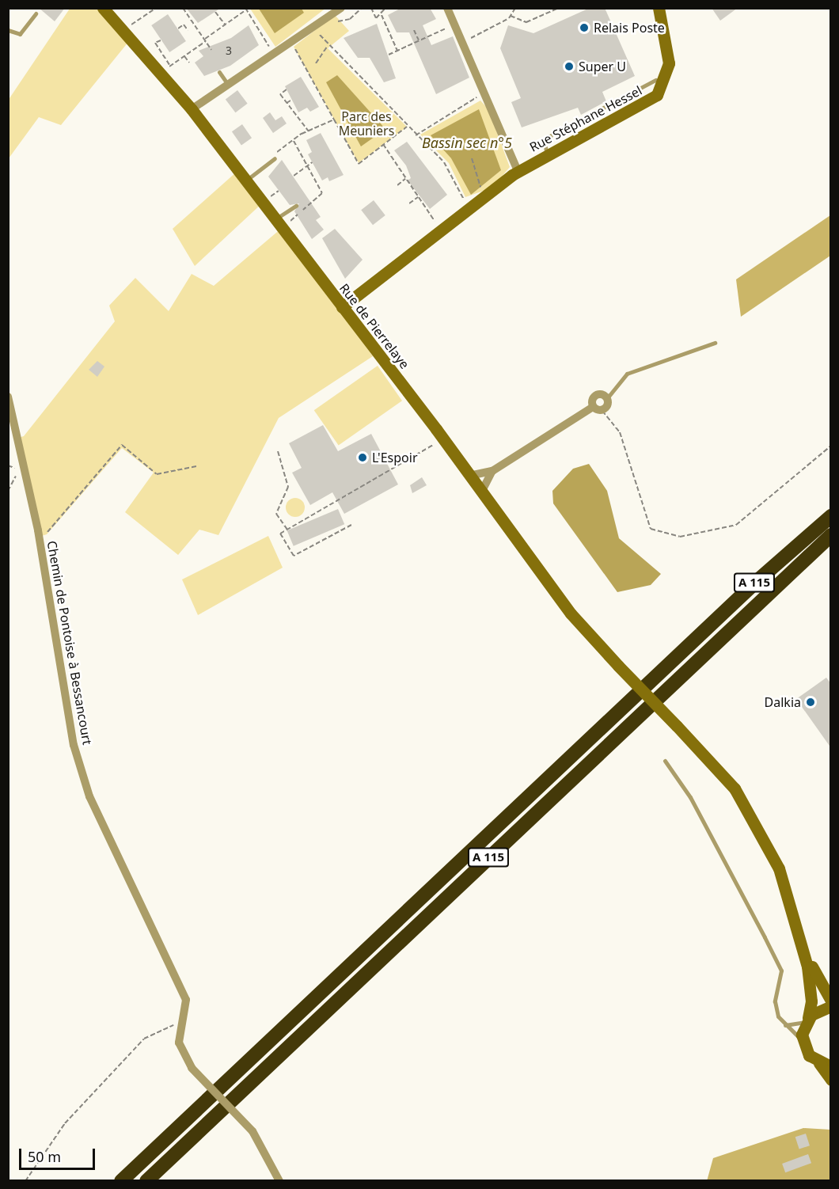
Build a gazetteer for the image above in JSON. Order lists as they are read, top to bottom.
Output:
{
  "streets": {
    "highway": ["A 115"],
    "main road": ["Rue Stéphane Hessel", "Rue de Pierrelaye"],
    "street": ["Chemin de Pontoise à Bessancourt"]
  },
  "crossings": [
    ["Rue Stéphane Hessel", "Rue de Pierrelaye"]
  ],
  "water": ["Bassin sec n°5"],
  "parks": ["Parc des Meuniers"],
  "places": [
    "Relais Poste",
    "Super U",
    "L'Espoir",
    "Dalkia"
  ],
  "house_numbers": ["3"],
  "scale_bar": "50 m"
}
